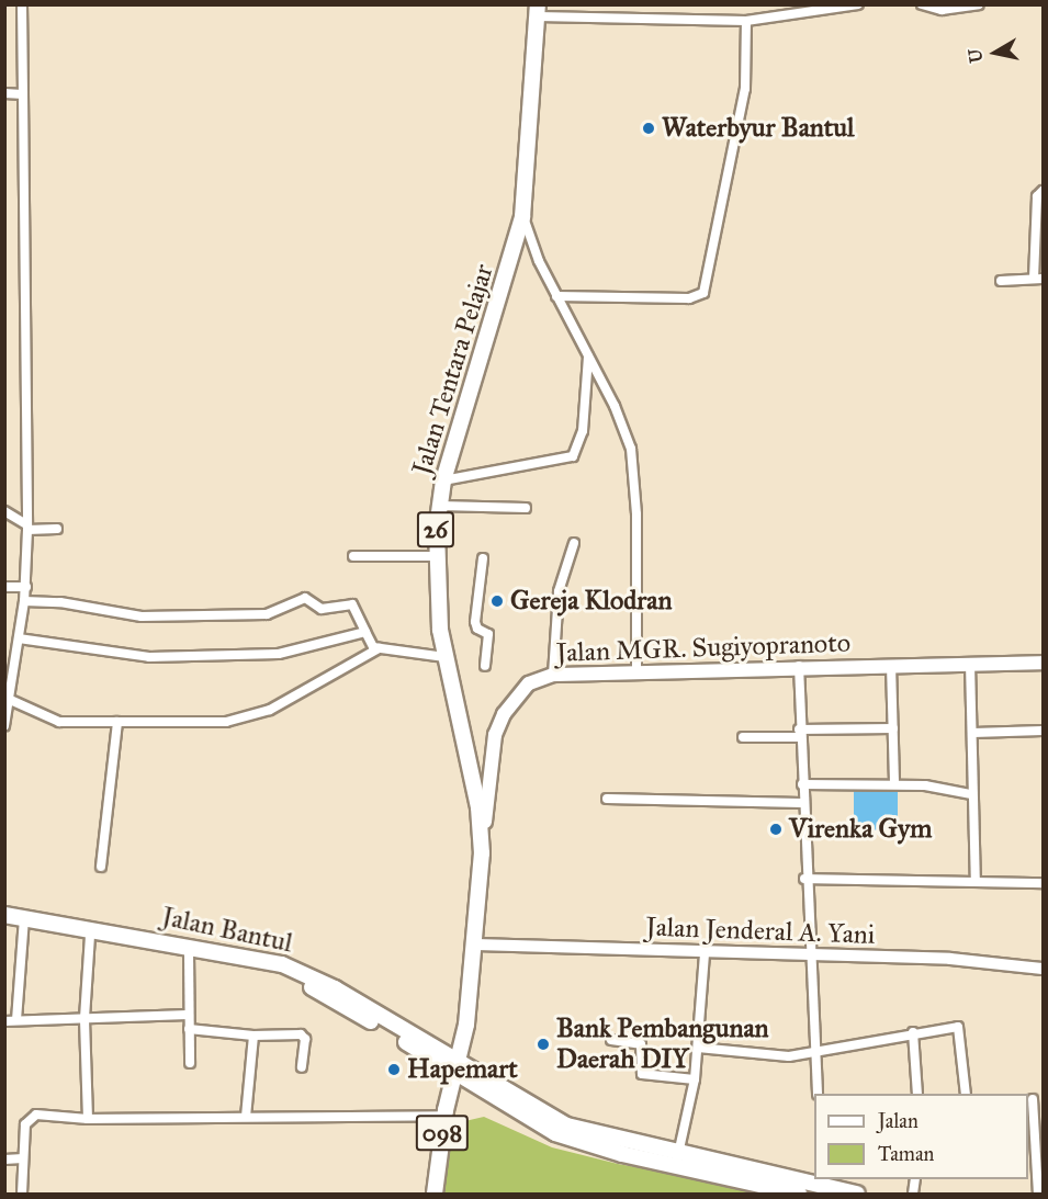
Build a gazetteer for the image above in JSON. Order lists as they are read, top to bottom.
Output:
{
  "streets": {
    "main road": [
      "Jalan Tentara Pelajar",
      "26",
      "Jalan MGR. Sugiyopranoto",
      "Jalan Bantul",
      "098"
    ],
    "street": ["Jalan Jenderal A. Yani"]
  },
  "crossings": [
    ["Jalan Tentara Pelajar", "Jalan MGR. Sugiyopranoto"],
    ["Jalan Tentara Pelajar", "Jalan Bantul"],
    ["Jalan Tentara Pelajar", "Jalan Jenderal A. Yani"],
    ["Jalan Tentara Pelajar", "098"],
    ["Jalan Bantul", "098"]
  ],
  "places": [
    "Waterbyur Bantul",
    "Gereja Klodran",
    "Virenka Gym",
    "Bank Pembangunan Daerah DIY",
    "Hapemart"
  ],
  "legend": ["Jalan", "Taman"],
  "north": "left"
}
